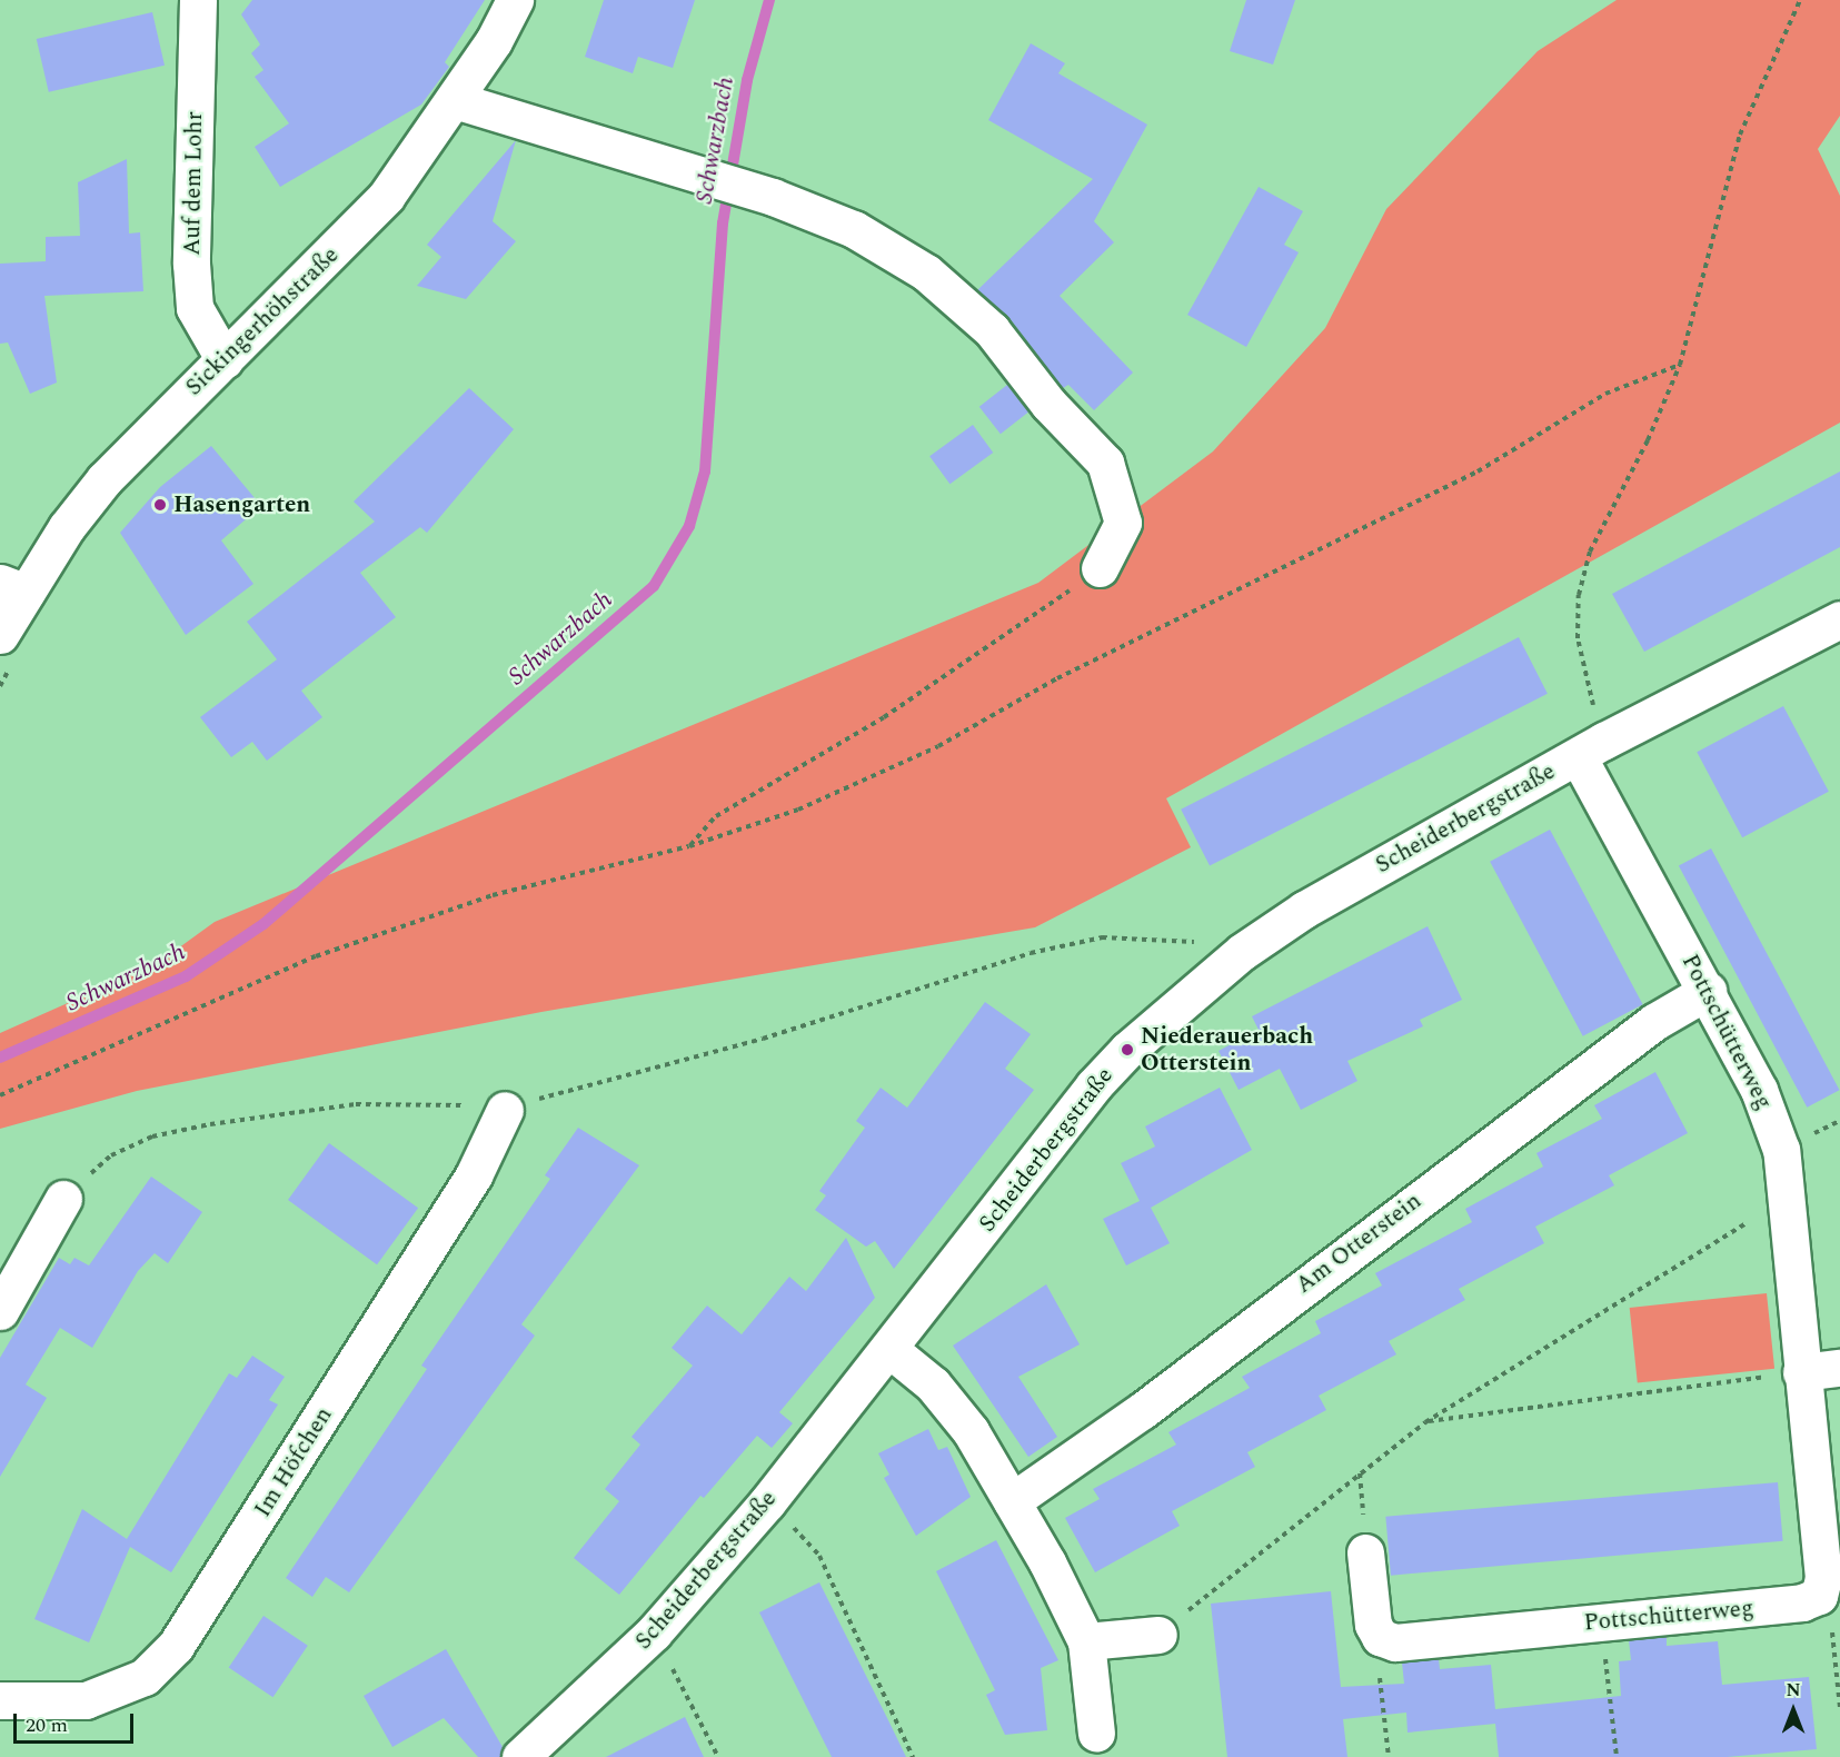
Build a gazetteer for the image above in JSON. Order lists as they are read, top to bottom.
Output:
{
  "streets": {
    "street": [
      "Auf dem Lohr",
      "Sickingerhöhstraße",
      "Scheiderbergstraße",
      "Pottschütterweg",
      "Am Otterstein",
      "Im Höfchen"
    ]
  },
  "crossings": [
    ["Auf dem Lohr", "Sickingerhöhstraße"],
    ["Scheiderbergstraße", "Pottschütterweg"],
    ["Pottschütterweg", "Am Otterstein"]
  ],
  "water": ["Schwarzbach"],
  "places": ["Hasengarten", "Niederauerbach Otterstein"],
  "scale_bar": "20 m",
  "north": "top"
}
